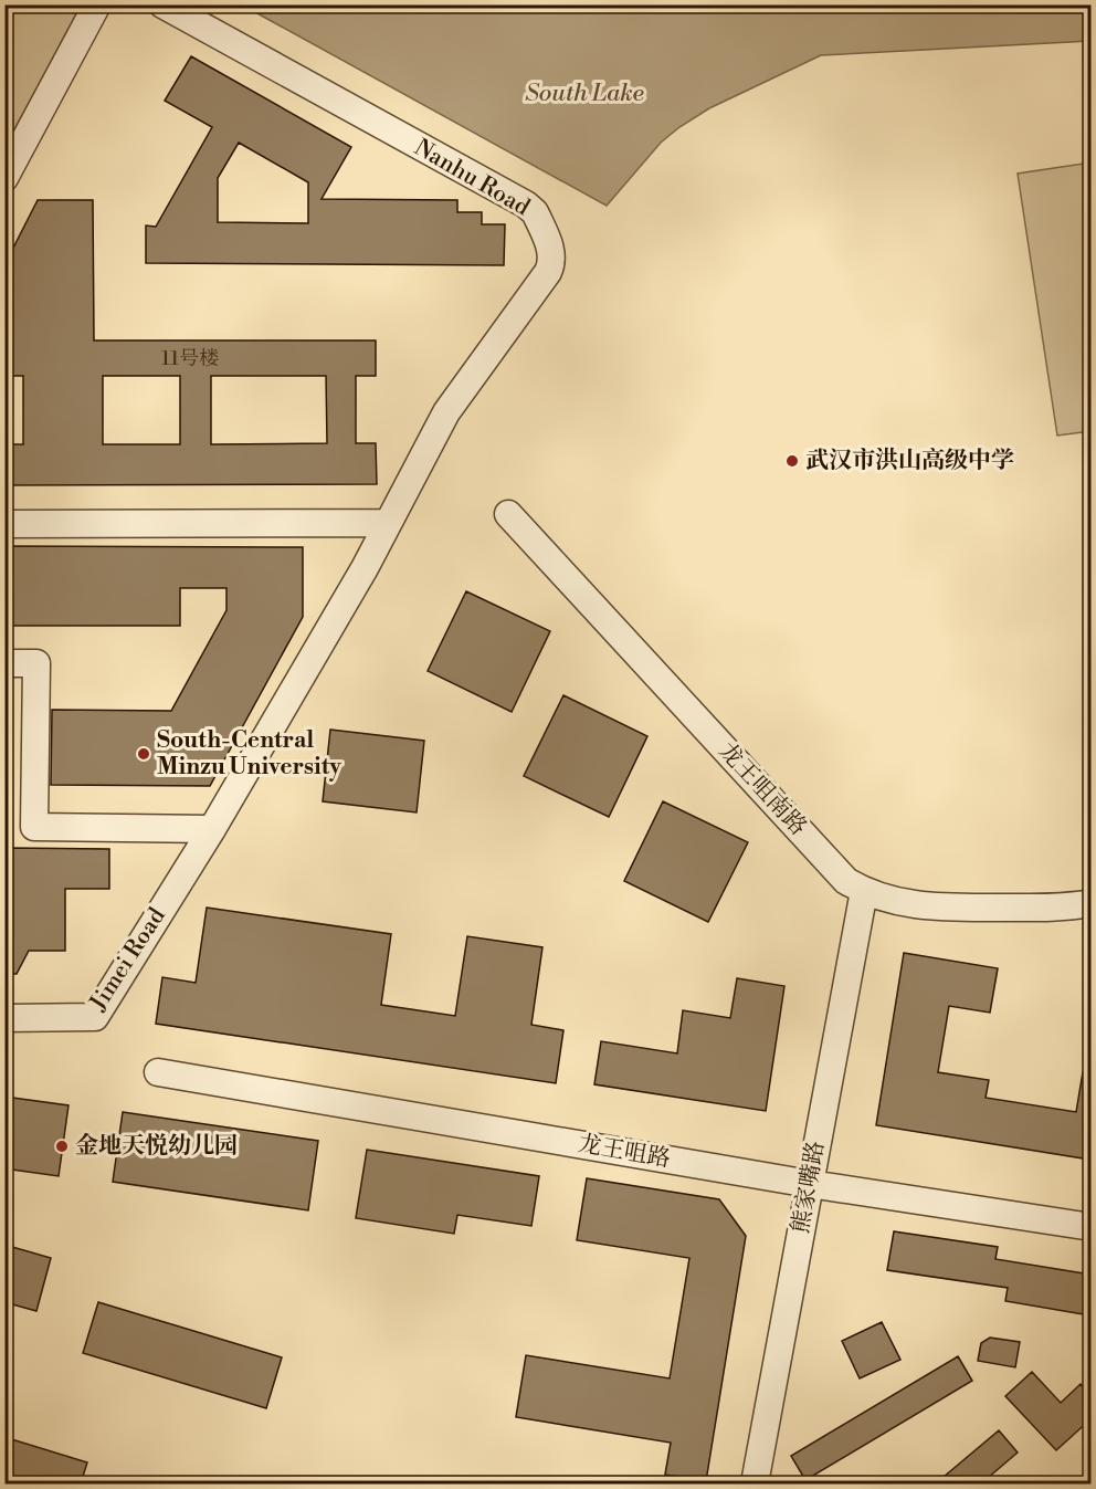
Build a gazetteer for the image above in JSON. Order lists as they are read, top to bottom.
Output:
{
  "streets": {
    "street": [
      "Nanhu Road",
      "龙王咀南路",
      "Jimei Road",
      "龙王咀路",
      "熊家嘴路"
    ]
  },
  "crossings": [
    ["Nanhu Road", "Jimei Road"],
    ["龙王咀南路", "熊家嘴路"],
    ["龙王咀路", "熊家嘴路"]
  ],
  "water": ["South Lake"],
  "places": ["武汉市洪山高级中学", "South-Central Minzu University", "金地天悦幼儿园"],
  "house_numbers": ["11号楼"]
}
